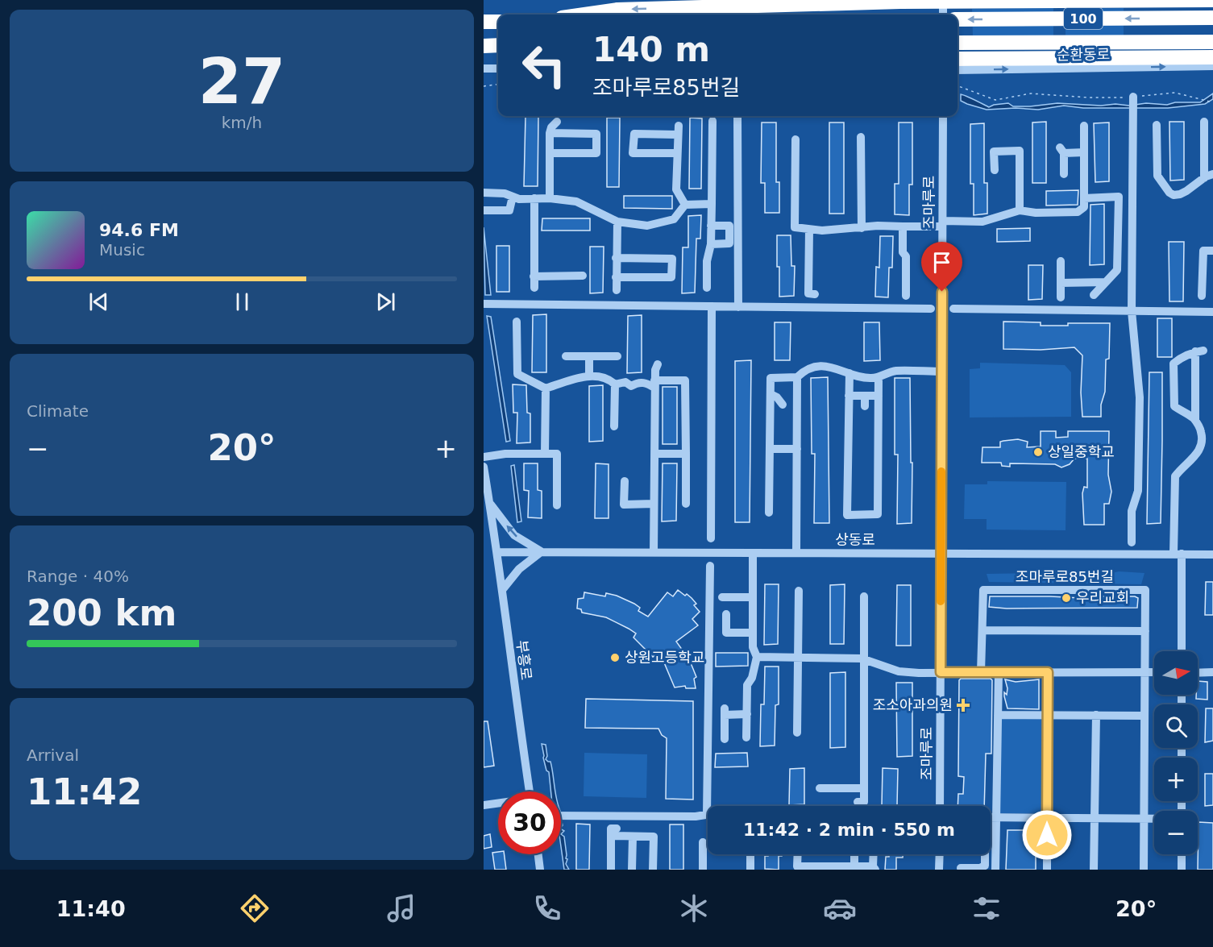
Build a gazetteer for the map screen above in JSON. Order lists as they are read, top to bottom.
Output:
{
  "streets": {
    "highway": ["100"],
    "street": [
      "순환동로",
      "조마루로",
      "상동로",
      "조마루로85번길",
      "부흥로"
    ]
  },
  "crossings": [
    ["조마루로", "상동로"],
    ["상동로", "부흥로"]
  ],
  "one_way": ["순환동로"],
  "places": {
    "other": ["상일중학교", "우리교회", "상원고등학교"],
    "health": ["조소아과의원"]
  },
  "north": "right",
  "page": {
    "tile": [
      ["27", "km/h"],
      "Climate",
      ["Range · 40%", "200 km"],
      ["Arrival", "11:42"]
    ],
    "turn": ["140 m", "조마루로85번길"],
    "song": ["94.6 FM", "Music"],
    "heat": ["−", "20°", "+"],
    "map_buttons": ["+", "−"],
    "limit": "30",
    "trip": "11:42 · 2 min · 550 m",
    "tabs": ["11:40", "20°"]
  }
}
